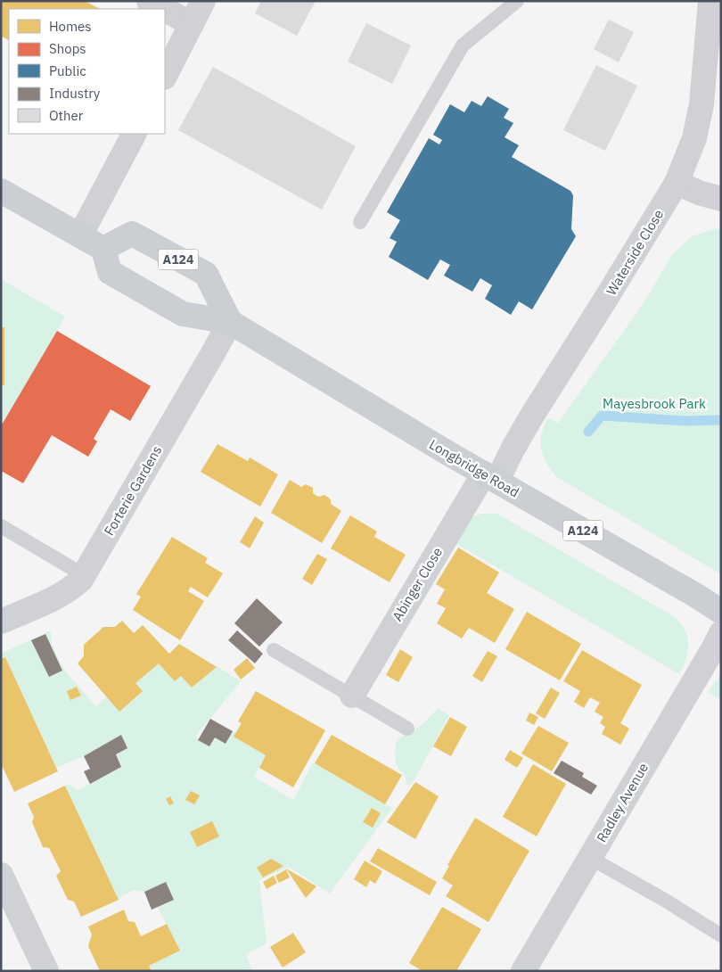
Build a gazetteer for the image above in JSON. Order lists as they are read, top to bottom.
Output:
{
  "streets": {
    "main road": ["A124", "Longbridge Road"],
    "street": [
      "Waterside Close",
      "Forterie Gardens",
      "Abinger Close",
      "Radley Avenue"
    ]
  },
  "crossings": [
    ["Waterside Close", "Longbridge Road"],
    ["Waterside Close", "Abinger Close"],
    ["A124", "Longbridge Road"],
    ["A124", "Forterie Gardens"],
    ["Longbridge Road", "Forterie Gardens"],
    ["Longbridge Road", "Abinger Close"]
  ],
  "parks": ["Mayesbrook Park"],
  "legend": [
    "Homes",
    "Shops",
    "Public",
    "Industry",
    "Other"
  ]
}
